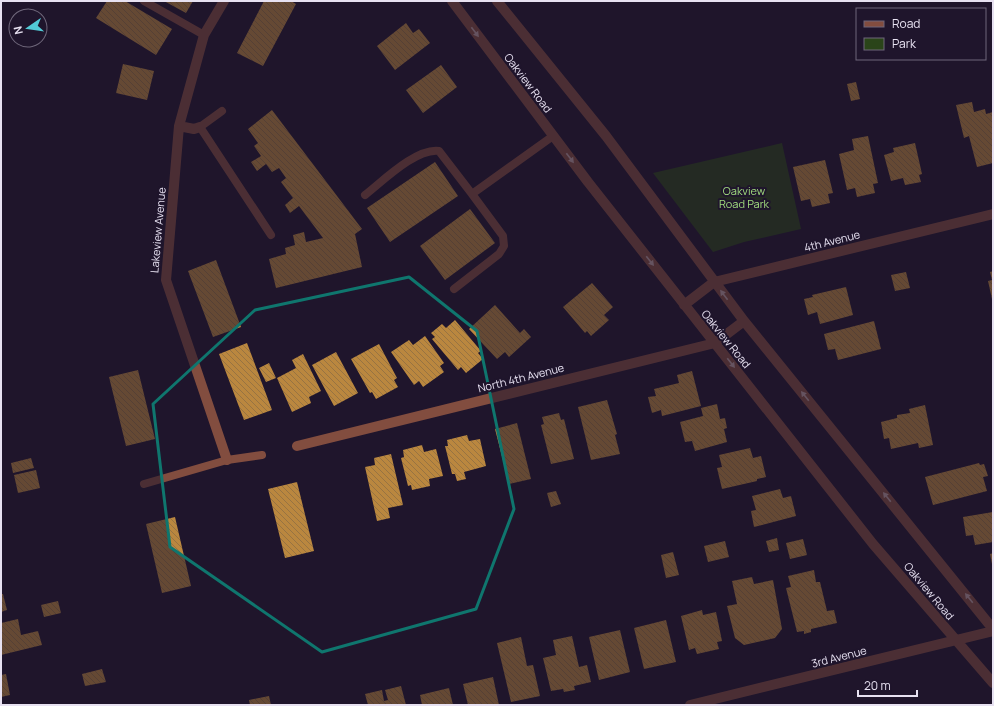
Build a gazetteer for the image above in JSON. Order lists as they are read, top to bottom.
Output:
{
  "streets": {
    "street": [
      "Oakview Road",
      "Lakeview Avenue",
      "4th Avenue",
      "North 4th Avenue",
      "3rd Avenue"
    ]
  },
  "crossings": [
    ["Oakview Road", "4th Avenue"],
    ["Oakview Road", "North 4th Avenue"],
    ["Oakview Road", "3rd Avenue"]
  ],
  "parks": ["Oakview Road Park"],
  "legend": ["Road", "Park"],
  "scale_bar": "20 m",
  "north": "left"
}
